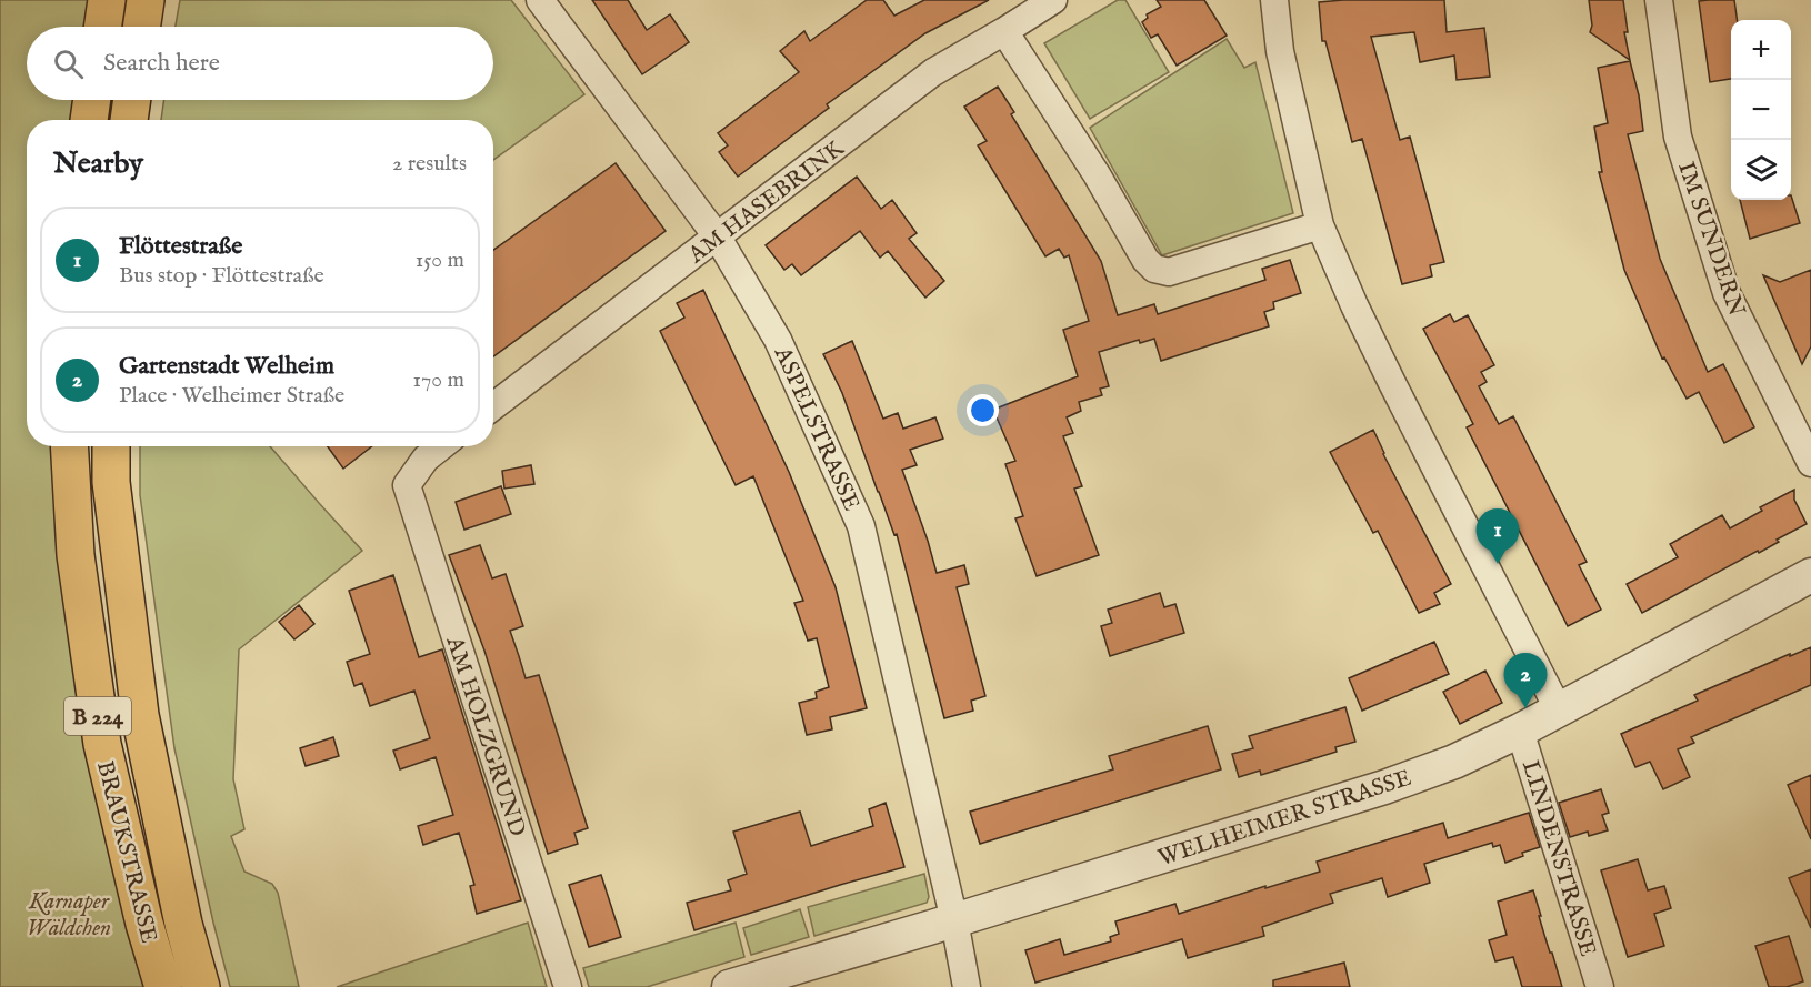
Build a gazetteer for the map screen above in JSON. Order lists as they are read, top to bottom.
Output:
{
  "streets": {
    "main road": ["B 224", "BRAUKSTRASSE"],
    "street": [
      "AM HASEBRINK",
      "IM SUNDERN",
      "ASPELSTRASSE",
      "AM HOLZGRUND",
      "WELHEIMER STRASSE",
      "LINDENSTRASSE"
    ]
  },
  "crossings": [
    ["AM HASEBRINK", "ASPELSTRASSE"],
    ["ASPELSTRASSE", "WELHEIMER STRASSE"],
    ["WELHEIMER STRASSE", "LINDENSTRASSE"]
  ],
  "parks": ["Karnaper Wäldchen"],
  "page": {
    "map_buttons": ["+", "−"],
    "search": "Search here",
    "heading": ["Nearby", "2 results"],
    "list": [
      {
        "mark": "1",
        "name": "Flöttestraße",
        "note": "Bus stop · Flöttestraße",
        "value": "150 m"
      },
      {
        "mark": "2",
        "name": "Gartenstadt Welheim",
        "note": "Place · Welheimer Straße",
        "value": "170 m"
      }
    ],
    "pins": ["1", "2"]
  }
}
